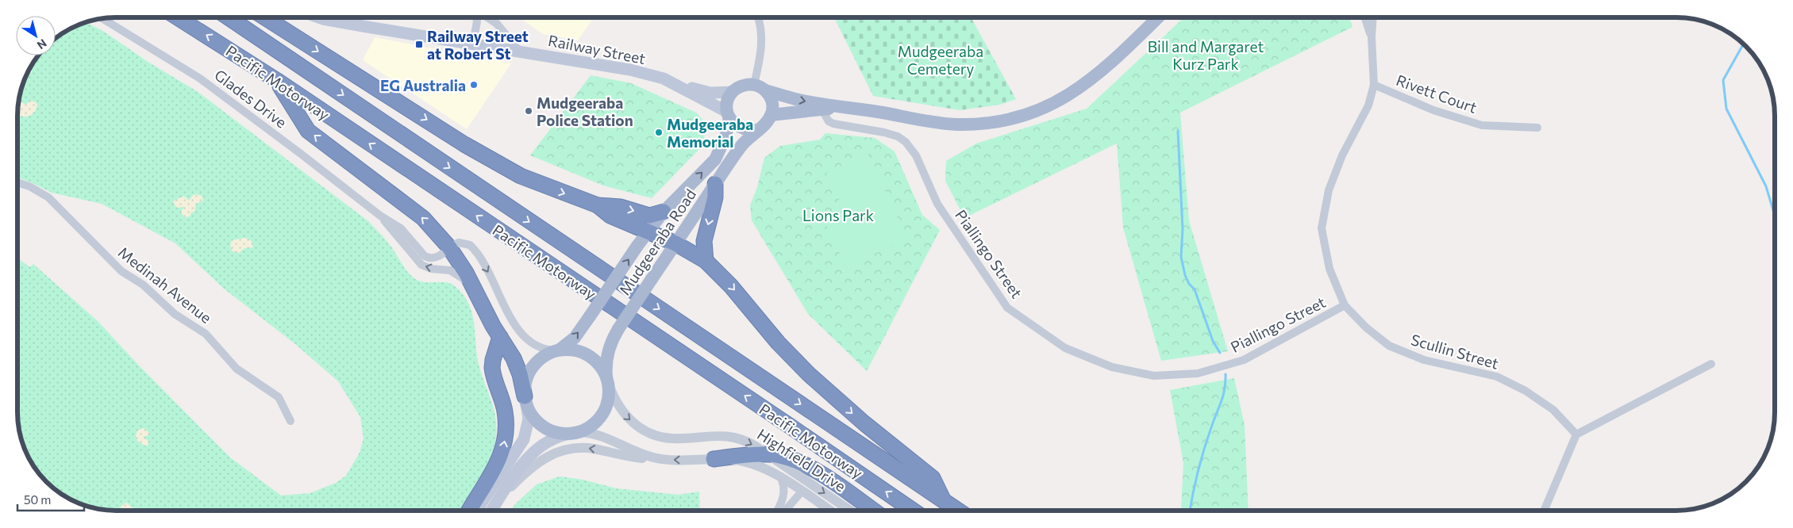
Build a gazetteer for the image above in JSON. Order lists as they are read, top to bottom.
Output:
{
  "streets": {
    "highway": ["Pacific Motorway"],
    "main road": ["Railway Street", "Mudgeeraba Road"],
    "street": [
      "Rivett Court",
      "Glades Drive",
      "Piallingo Street",
      "Medinah Avenue",
      "Scullin Street",
      "Highfield Drive"
    ]
  },
  "crossings": [
    ["Railway Street", "Mudgeeraba Road"],
    ["Rivett Court", "Scullin Street"],
    ["Mudgeeraba Road", "Highfield Drive"],
    ["Piallingo Street", "Scullin Street"]
  ],
  "parks": ["Bill and Margaret Kurz Park", "Mudgeeraba Cemetery", "Lions Park"],
  "places": {
    "transit": ["Railway Street at Robert St"],
    "other": ["EG Australia", "Mudgeeraba Police Station", "Mudgeeraba Memorial"]
  },
  "scale_bar": "50 m",
  "north": "bottom right"
}
